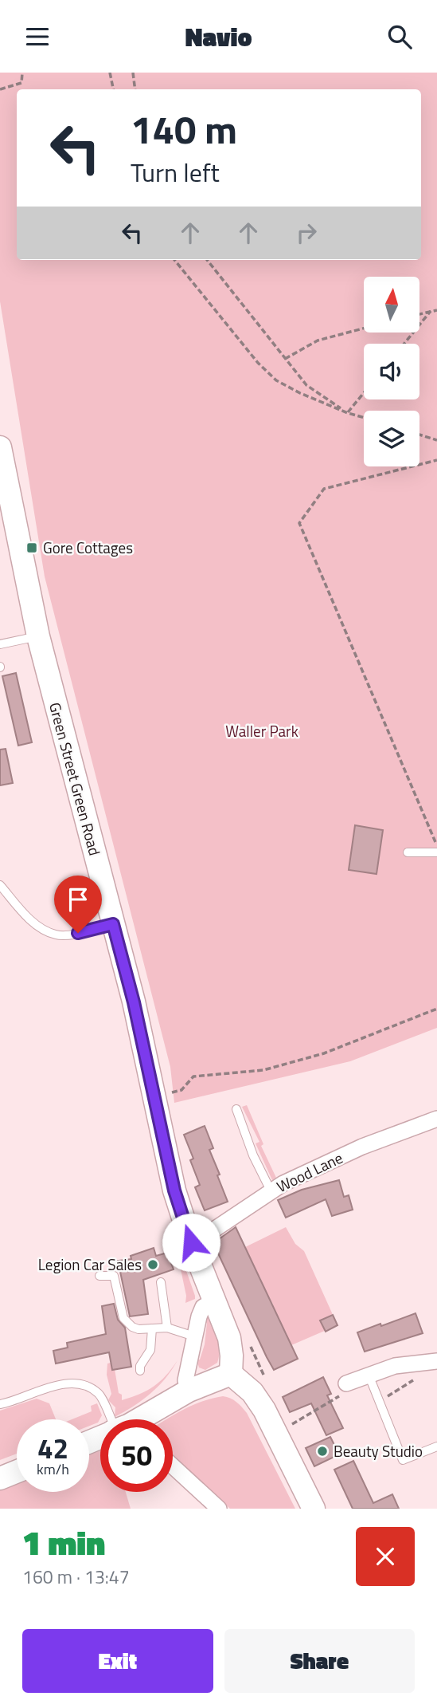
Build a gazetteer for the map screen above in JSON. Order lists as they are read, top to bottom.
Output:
{
  "streets": {
    "main road": ["Green Street Green Road"],
    "street": ["Wood Lane"]
  },
  "crossings": [
    ["Green Street Green Road", "Wood Lane"]
  ],
  "parks": ["Waller Park"],
  "places": {
    "transit": ["Gore Cottages"],
    "other": ["Legion Car Sales", "Beauty Studio"]
  },
  "north": "top",
  "page": {
    "header": "Navio",
    "turn": ["140 m", "Turn left"],
    "speed": "42 km/h",
    "limit": "50",
    "heading": ["1 min", "160 m · 13:47"],
    "buttons": ["Exit", "Share"]
  }
}
